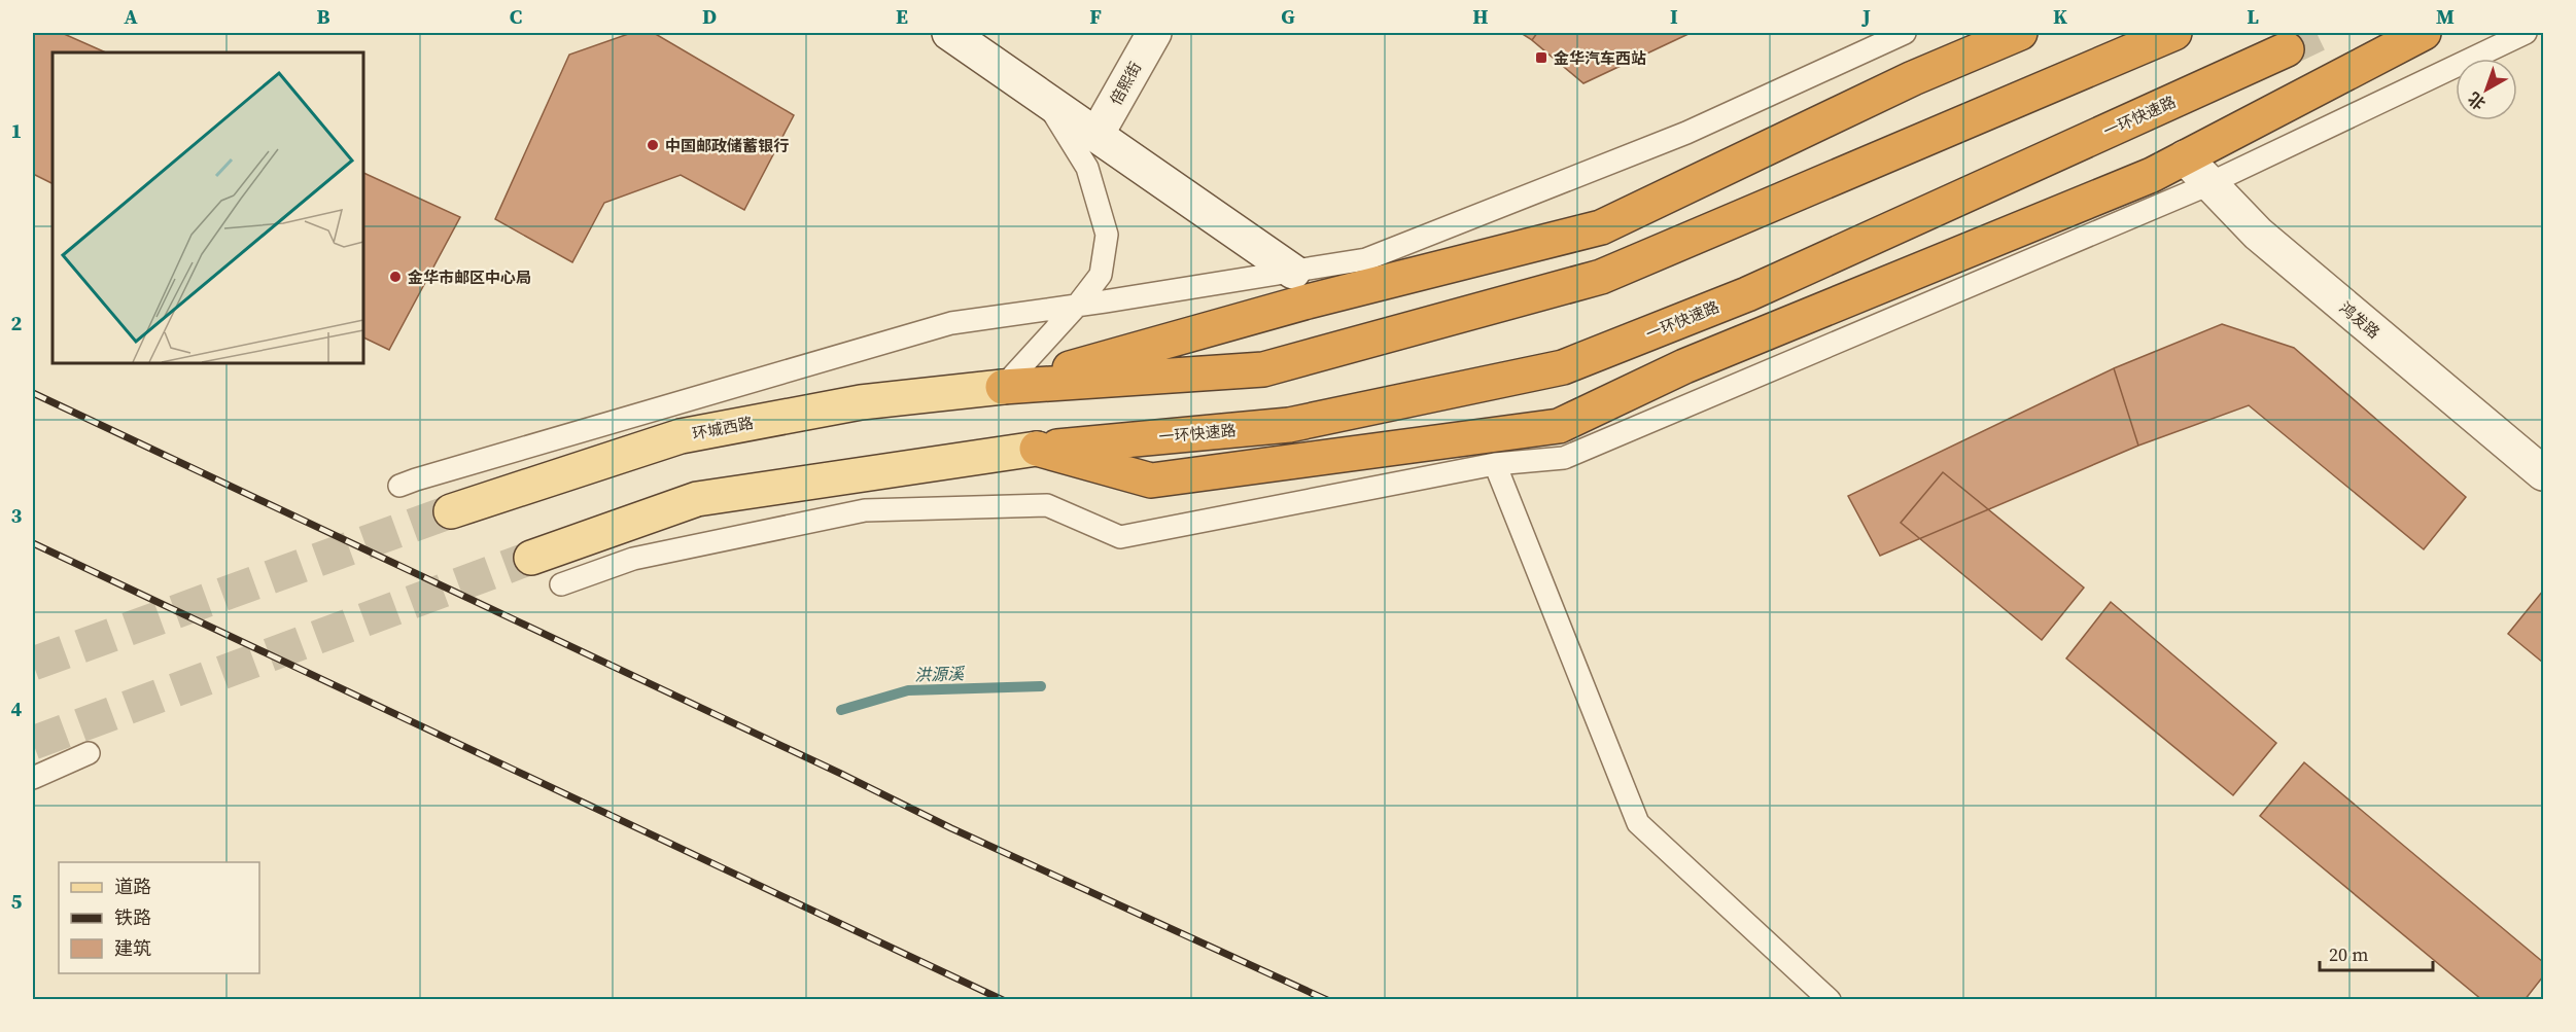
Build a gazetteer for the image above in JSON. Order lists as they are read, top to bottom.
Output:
{
  "streets": {
    "highway": ["一环快速路"],
    "main road": ["环城西路"],
    "street": ["倍熙街", "鸿发路"]
  },
  "water": ["洪源溪"],
  "places": {
    "transit": ["金华汽车西站"],
    "other": ["中国邮政储蓄银行", "金华市邮区中心局"]
  },
  "legend": ["道路", "铁路", "建筑"],
  "scale_bar": "20 m",
  "north": "bottom left",
  "grid": {
    "columns": [
      "A",
      "B",
      "C",
      "D",
      "E",
      "F",
      "G",
      "H",
      "I",
      "J",
      "K",
      "L",
      "M"
    ],
    "rows": [
      "1",
      "2",
      "3",
      "4",
      "5"
    ]
  }
}
